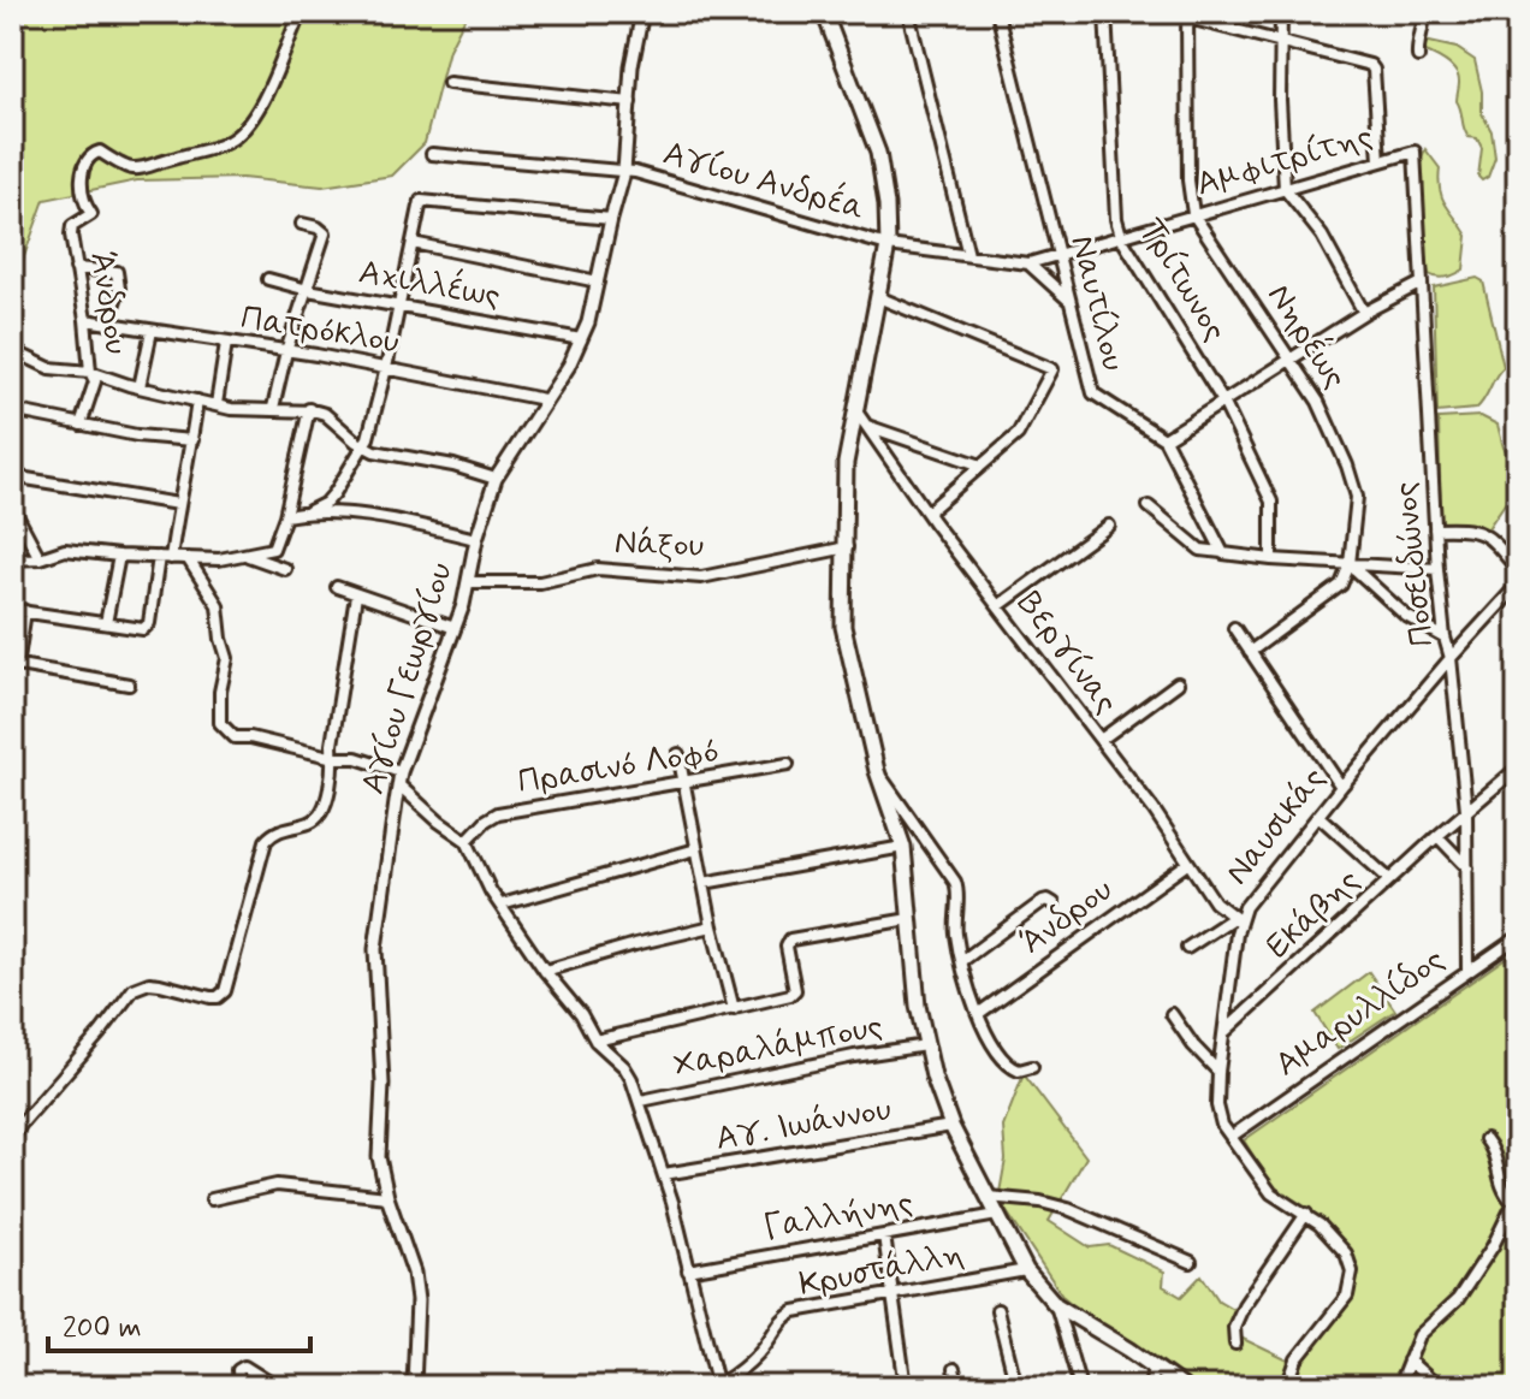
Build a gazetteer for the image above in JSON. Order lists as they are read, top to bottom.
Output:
{
  "streets": {
    "street": [
      "Αμφιτρίτης",
      "Αγίου Ανδρέα",
      "Τρίτωνος",
      "Αχιλλέως",
      "Άνδρου",
      "Ναυτίλου",
      "Πατρόκλου",
      "Νηρέως",
      "Νάξου",
      "Ποσειδώνος",
      "Βεργίνας",
      "Αγίου Γεωργίου",
      "Πρασινό Λοφό",
      "Ναυσικάς",
      "Εκάβης",
      "Αμαρυλλίδος",
      "Χαραλάμπους",
      "Αγ. Ιωάννου",
      "Γαλλήνης",
      "Κρυστάλλη"
    ]
  },
  "crossings": [
    ["Αμφιτρίτης", "Αγίου Ανδρέα"],
    ["Αμφιτρίτης", "Τρίτωνος"],
    ["Αμφιτρίτης", "Ναυτίλου"],
    ["Αμφιτρίτης", "Νηρέως"],
    ["Αμφιτρίτης", "Ποσειδώνος"],
    ["Αγίου Ανδρέα", "Αγίου Γεωργίου"],
    ["Αχιλλέως", "Αγίου Γεωργίου"],
    ["Άνδρου", "Πατρόκλου"],
    ["Άνδρου", "Βεργίνας"],
    ["Πατρόκλου", "Αγίου Γεωργίου"],
    ["Νάξου", "Αγίου Γεωργίου"],
    ["Ποσειδώνος", "Ναυσικάς"],
    ["Ποσειδώνος", "Εκάβης"],
    ["Ποσειδώνος", "Αμαρυλλίδος"],
    ["Βεργίνας", "Ναυσικάς"],
    ["Ναυσικάς", "Εκάβης"]
  ],
  "scale_bar": "200 m"
}
